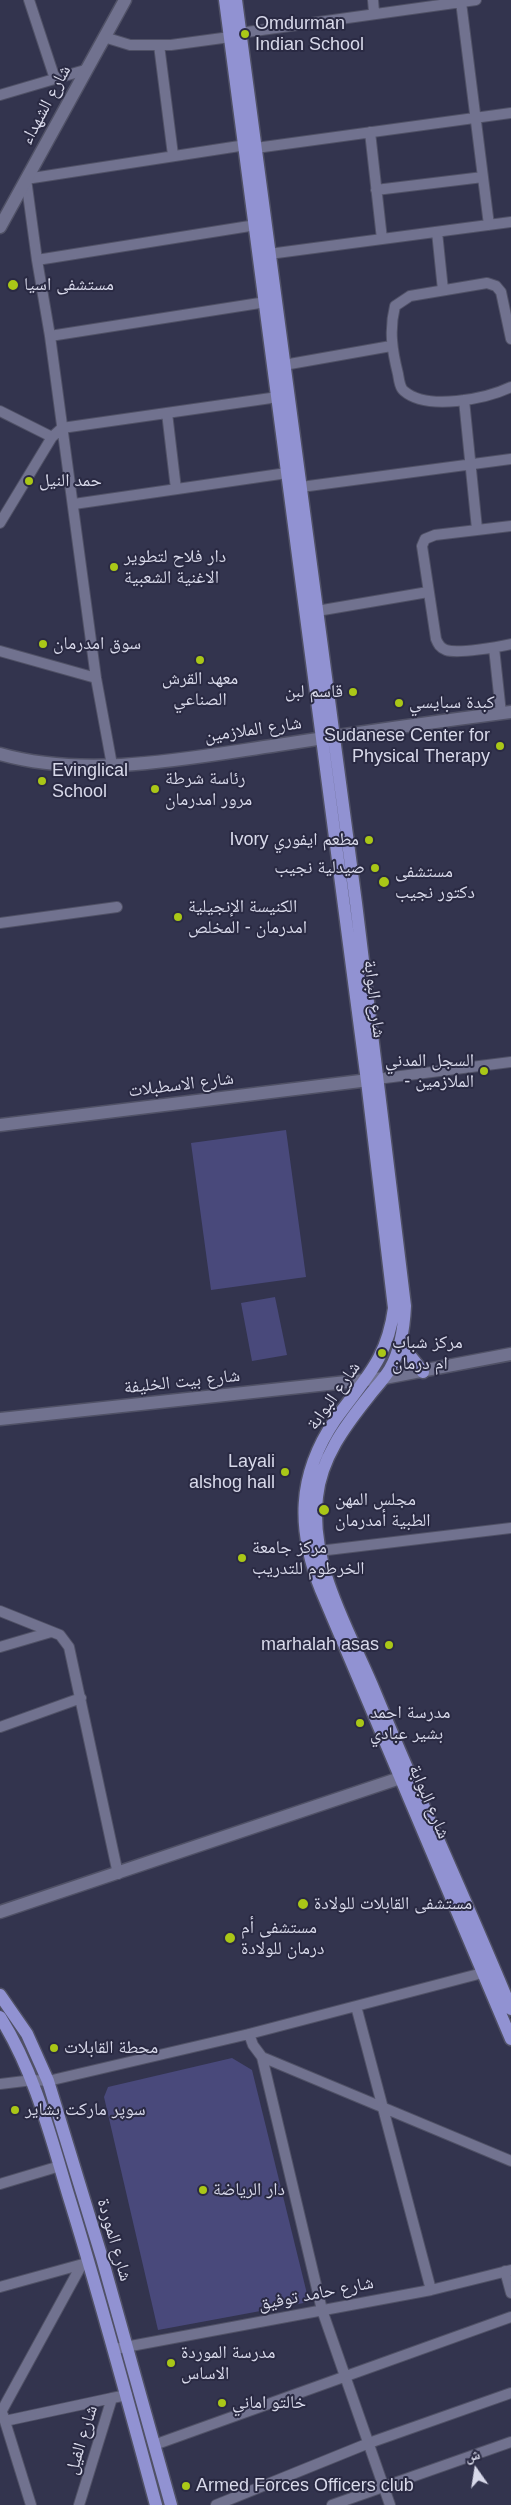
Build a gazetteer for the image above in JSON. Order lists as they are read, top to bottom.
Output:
{
  "streets": {
    "main road": ["شارع البوابة", "شارع الموردة"],
    "street": [
      "شارع الشهداء",
      "شارع الملازمين",
      "شارع الاسطبلات",
      "شارع بيت الخليفة",
      "شارع حامد توفيق",
      "شارع الفيل"
    ]
  },
  "crossings": [
    ["شارع الملازمين", "شارع البوابة"],
    ["شارع البوابة", "شارع الاسطبلات"],
    ["شارع البوابة", "شارع بيت الخليفة"],
    ["شارع الموردة", "شارع حامد توفيق"],
    ["شارع الموردة", "شارع الفيل"]
  ],
  "places": [
    "Omdurman Indian School",
    "مستشفى اسيا",
    "حمد النيل",
    "دار فلاح لتطوير الاغنية الشعبية",
    "سوق امدرمان",
    "معهد القرش الصناعي",
    "قاسم لبن",
    "كبدة سبايسي",
    "Sudanese Center for Physical Therapy",
    "Evinglical School",
    "رئاسة شرطة مرور امدرمان",
    "Ivory مطعم ايفوري",
    "صيدلية نجيب",
    "مستشفى دكتور نجيب",
    "الكنيسة الإنجيلية امدرمان - المخلص",
    "السجل المدني - الملازمين",
    "مركز شباب ام درمان",
    "Layali alshog hall",
    "مجلس المهن الطبية أمدرمان",
    "مركز جامعة الخرطوم للتدريب",
    "marhalah asas",
    "مدرسة احمد بشير عبادي",
    "مستشفى القابلات للولادة",
    "مستشفى أم درمان للولادة",
    "محطة القابلات",
    "سوپر مارکت بشاير",
    "دار الرياضة",
    "مدرسة الموردة الاساس",
    "خالتو اماني",
    "Armed Forces Officers club"
  ],
  "north": "top"
}
